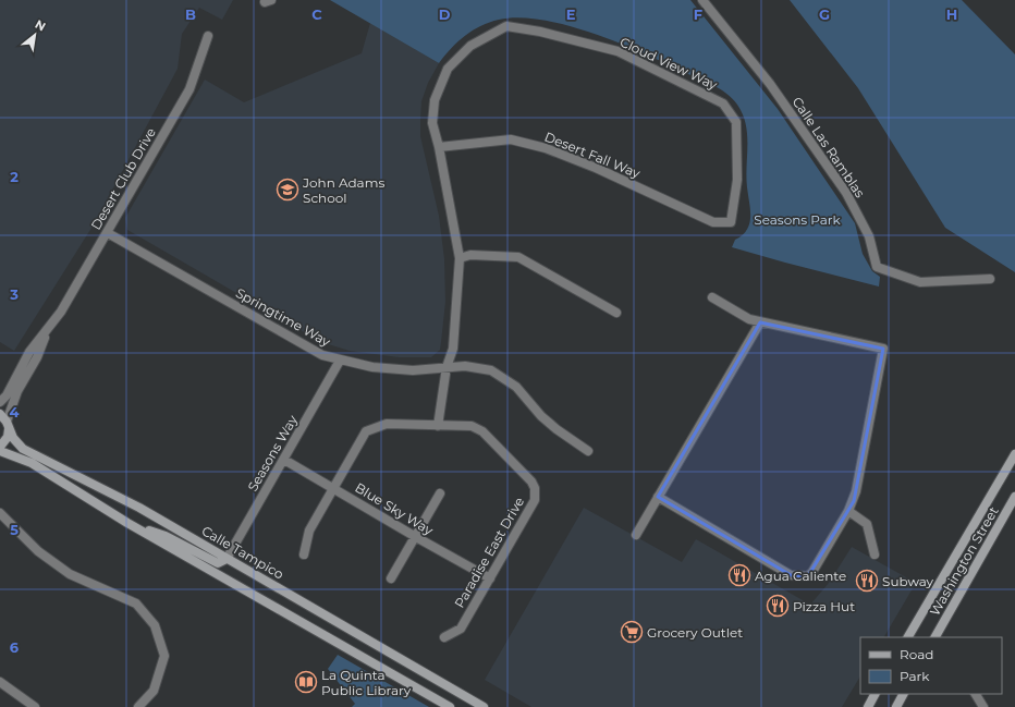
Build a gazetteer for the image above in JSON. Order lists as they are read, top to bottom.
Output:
{
  "streets": {
    "street": [
      "Cloud View Way",
      "Calle Las Ramblas",
      "Desert Fall Way",
      "Desert Club Drive",
      "Springtime Way",
      "Seasons Way",
      "Blue Sky Way",
      "Calle Tampico",
      "Paradise East Drive",
      "Washington Street"
    ]
  },
  "crossings": [
    ["Cloud View Way", "Desert Fall Way"],
    ["Cloud View Way", "Springtime Way"],
    ["Cloud View Way", "Paradise East Drive"],
    ["Desert Club Drive", "Springtime Way"],
    ["Desert Club Drive", "Calle Tampico"],
    ["Springtime Way", "Seasons Way"],
    ["Seasons Way", "Blue Sky Way"],
    ["Seasons Way", "Calle Tampico"],
    ["Blue Sky Way", "Paradise East Drive"]
  ],
  "parks": ["Seasons Park"],
  "places": {
    "school or university": ["John Adams School"],
    "restaurant": ["Agua Caliente", "Subway", "Pizza Hut"],
    "supermarket": ["Grocery Outlet"],
    "library": ["La Quinta Public Library"]
  },
  "legend": ["Road", "Park"],
  "north": "top right",
  "grid": {
    "columns": [
      "B",
      "C",
      "D",
      "E",
      "F",
      "G",
      "H"
    ],
    "rows": [
      "2",
      "3",
      "4",
      "5",
      "6"
    ]
  }
}
